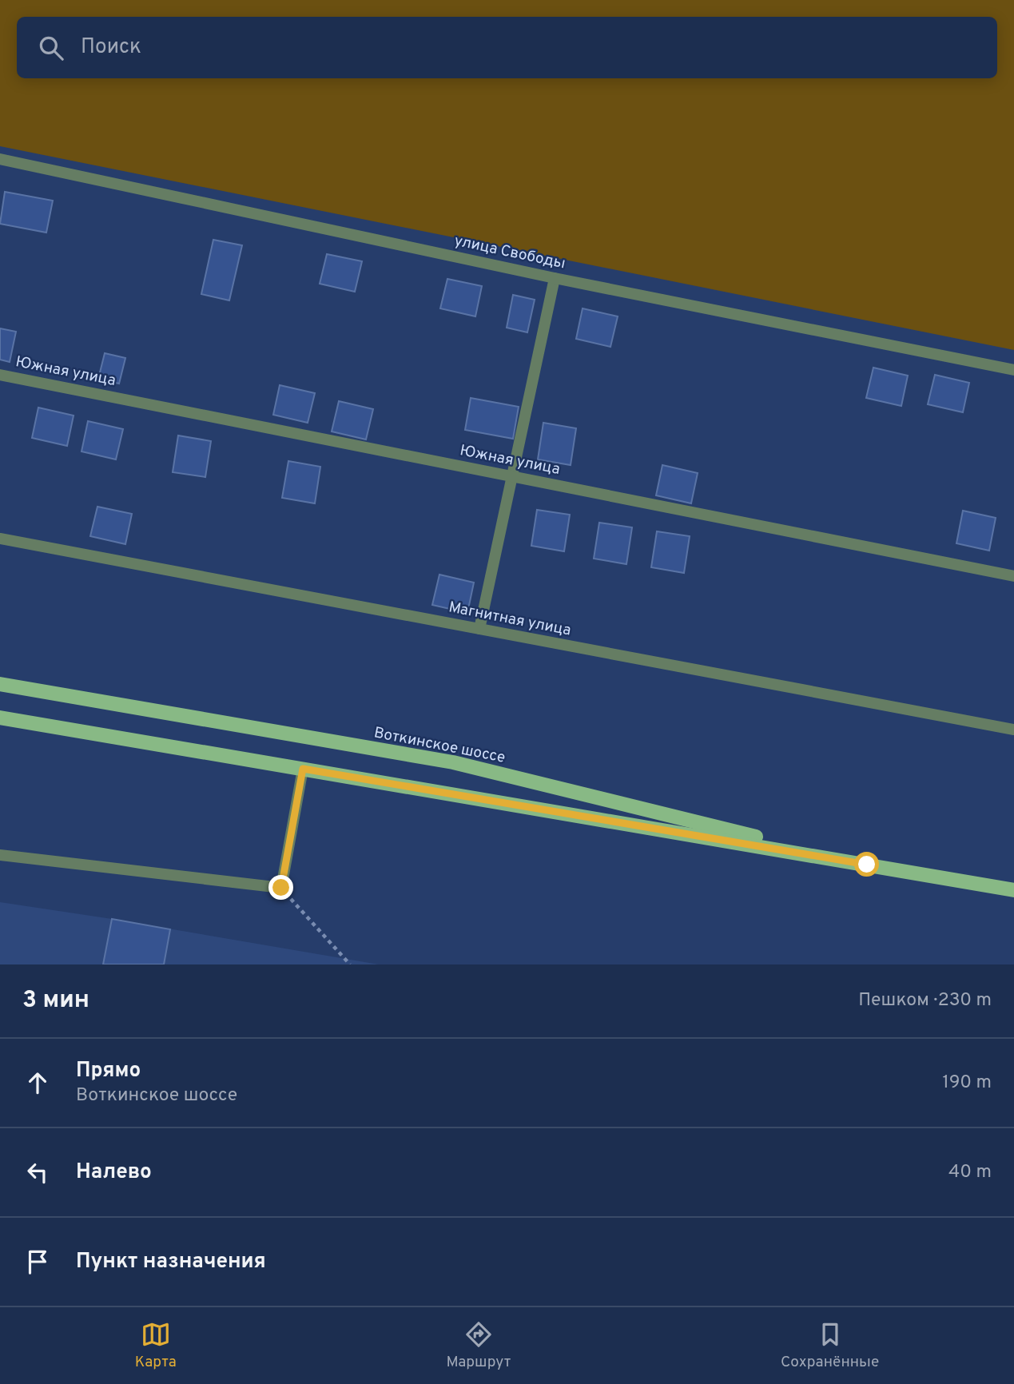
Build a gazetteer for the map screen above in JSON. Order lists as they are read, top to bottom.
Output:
{
  "streets": {
    "main road": ["Воткинское шоссе"],
    "street": ["улица Свободы", "Южная улица", "Магнитная улица"]
  },
  "page": {
    "search": "Поиск",
    "heading": ["3 мин", "Пешком · 230 m"],
    "list": [
      ["Прямо", "Воткинское шоссе", "190 m"],
      ["Налево", "40 m"],
      "Пункт назначения"
    ],
    "nav": ["Карта", "Маршрут", "Сохранённые"]
  }
}
